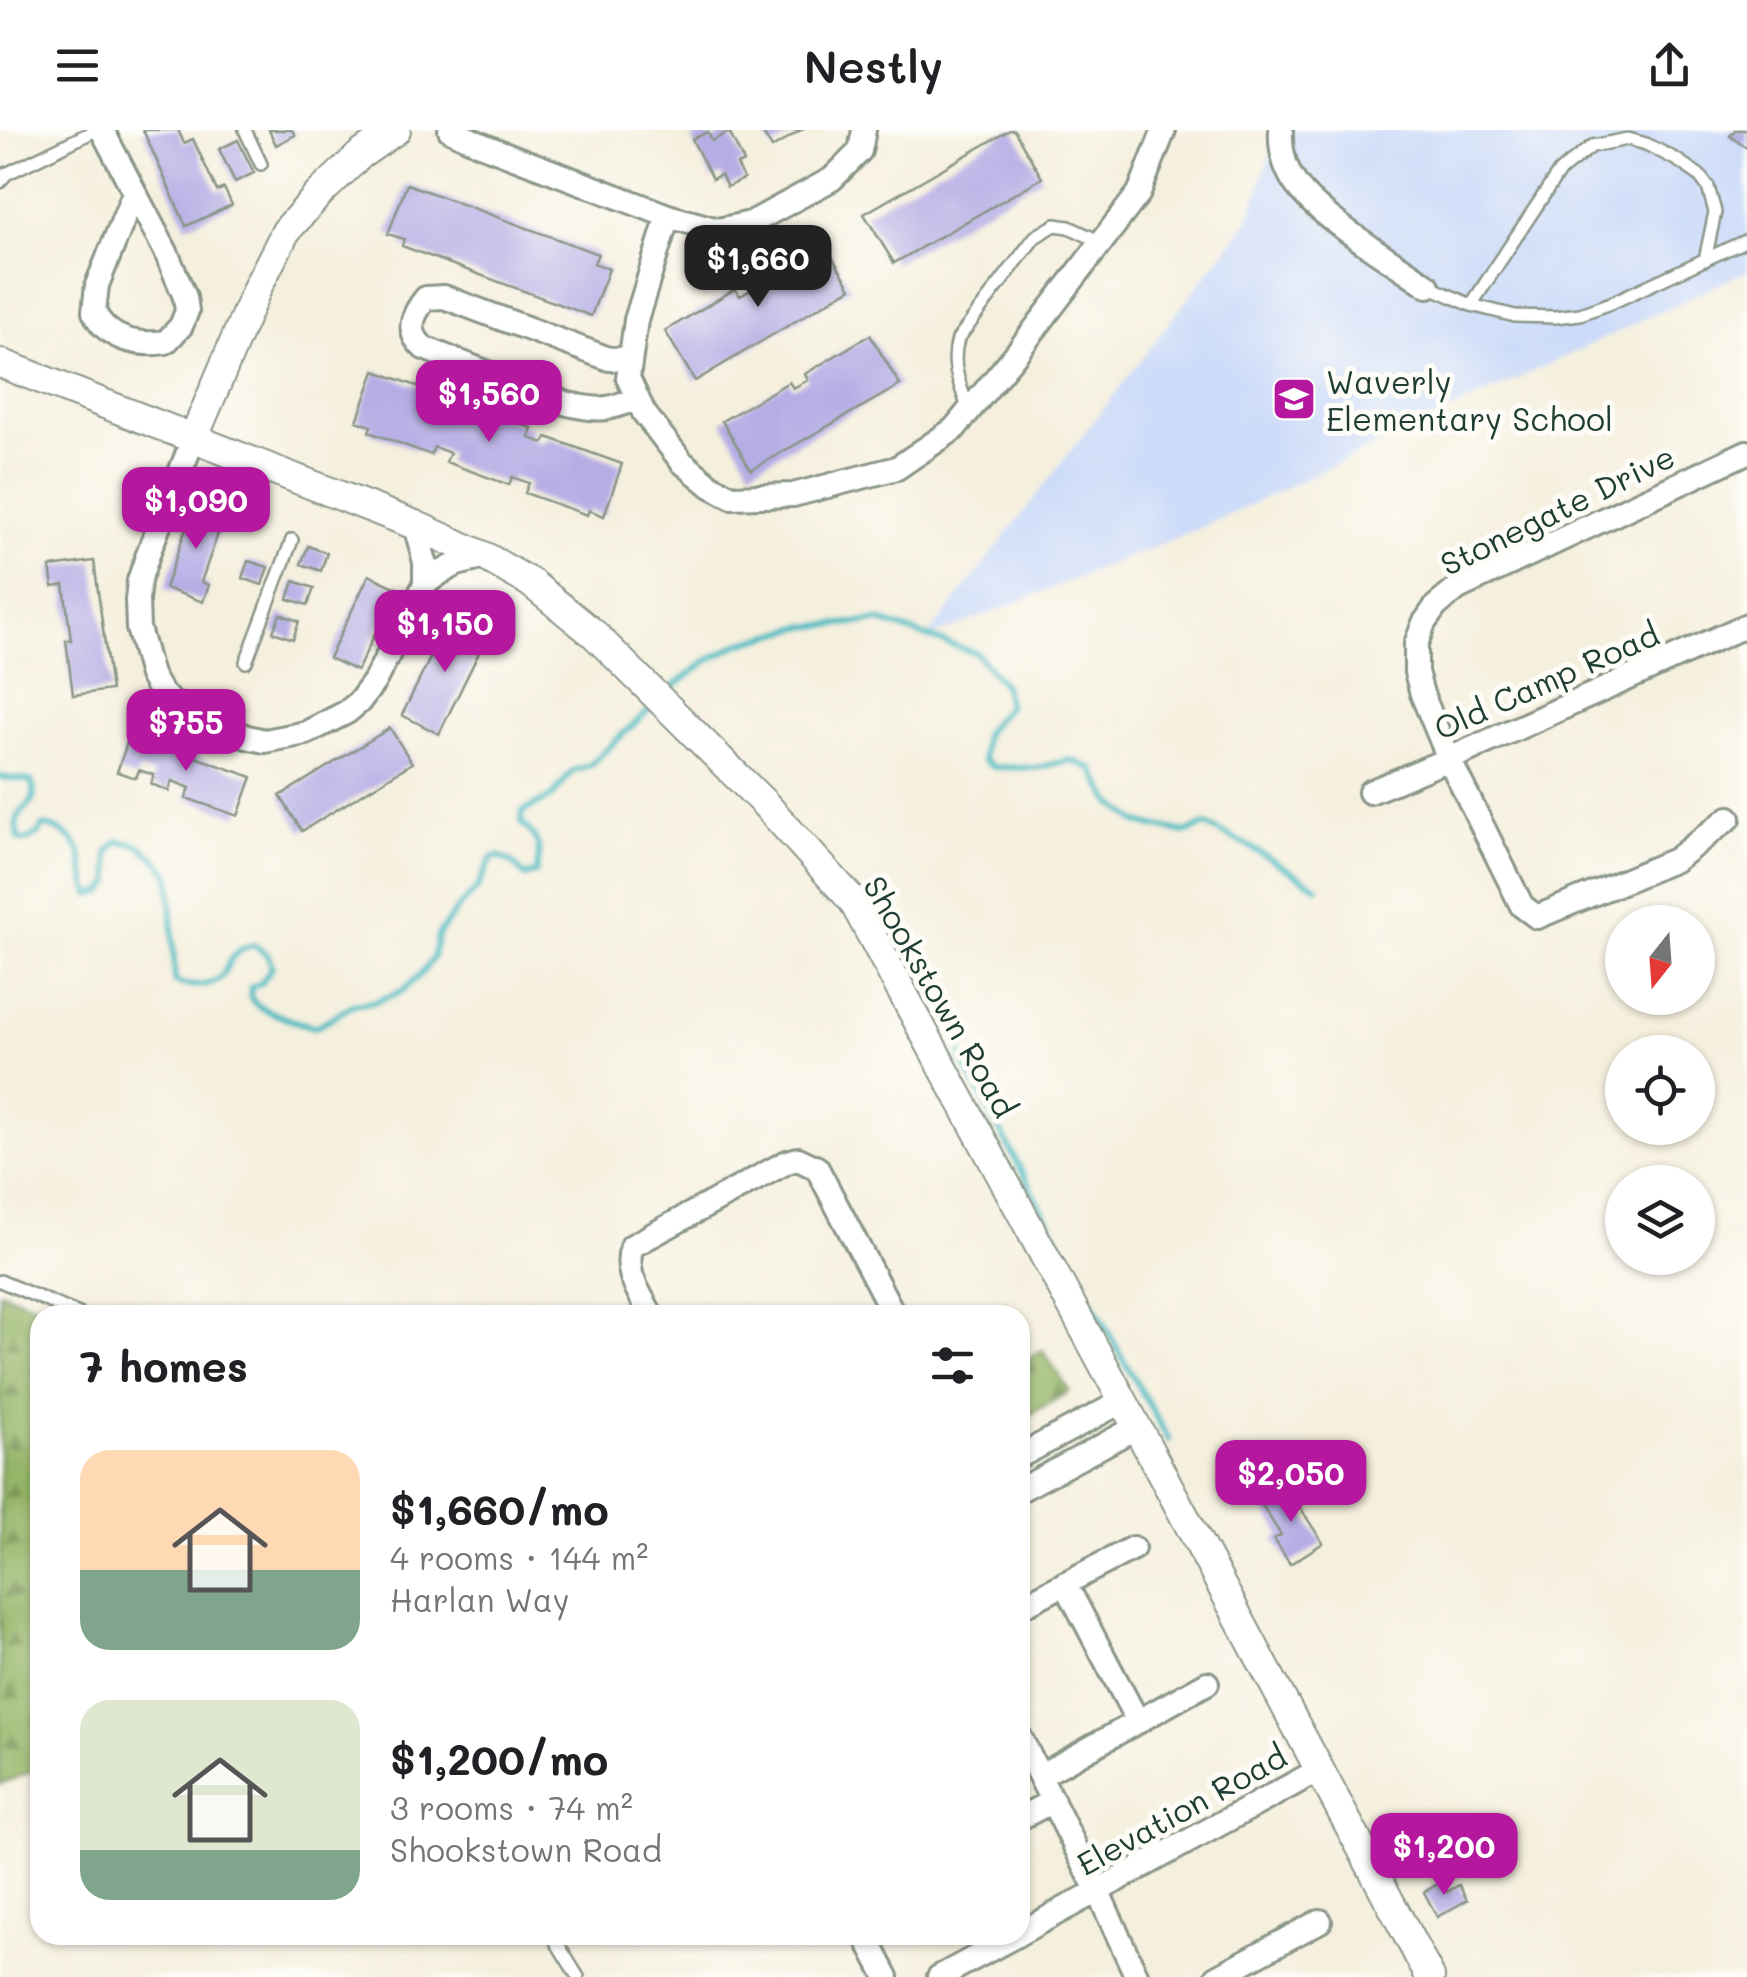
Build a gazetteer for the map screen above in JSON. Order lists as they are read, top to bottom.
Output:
{
  "streets": {
    "street": [
      "Stonegate Drive",
      "Old Camp Road",
      "Shookstown Road",
      "Elevation Road"
    ]
  },
  "crossings": [
    ["Stonegate Drive", "Old Camp Road"],
    ["Shookstown Road", "Elevation Road"]
  ],
  "places": {
    "school or university": ["Waverly Elementary School"]
  },
  "north": "bottom",
  "page": {
    "header": "Nestly",
    "price": [
      "$1,660",
      "$1,560",
      "$1,090",
      "$1,150",
      "$755",
      "$2,050",
      "$1,200"
    ],
    "heading": "7 homes",
    "list": [
      {
        "name": "$1,660/mo",
        "note": "4 rooms · 144 m² · Harlan Way"
      },
      {
        "name": "$1,200/mo",
        "note": "3 rooms · 74 m² · Shookstown Road"
      }
    ]
  }
}
